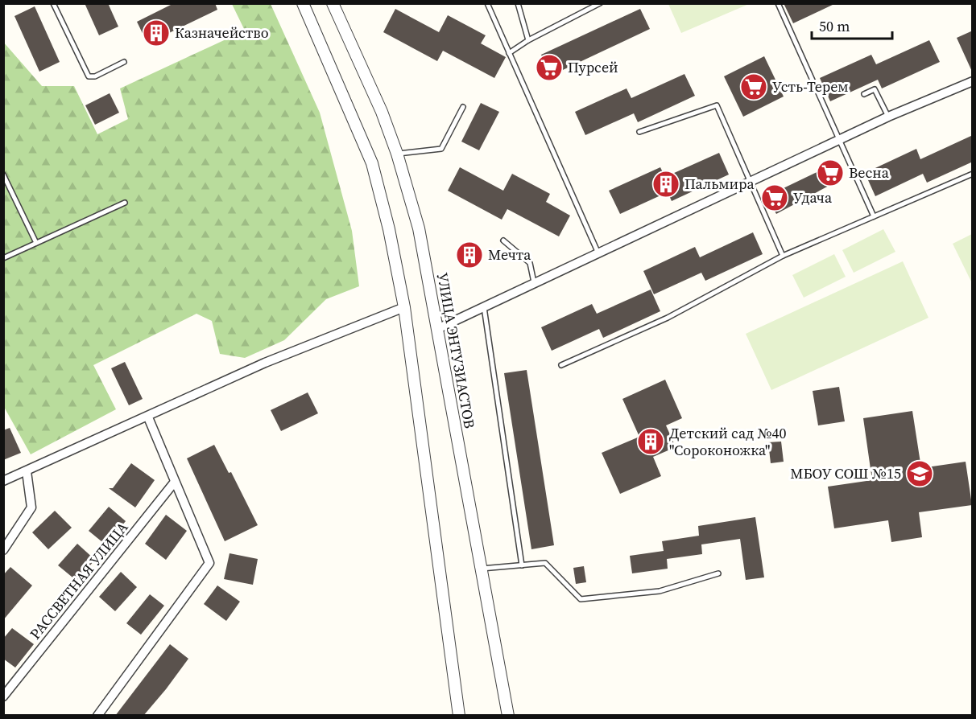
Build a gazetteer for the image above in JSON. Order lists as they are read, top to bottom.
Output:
{
  "streets": {
    "street": ["УЛИЦА ЭНТУЗИАСТОВ", "РАССВЕТНАЯ УЛИЦА"]
  },
  "places": {
    "building": [
      "Казначейство",
      "Пальмира",
      "Мечта",
      "Детский сад №40 \"Сороконожка\""
    ],
    "supermarket": [
      "Пурсей",
      "Усть-Терем",
      "Весна",
      "Удача"
    ],
    "school or university": ["МБОУ СОШ №15"]
  },
  "scale_bar": "50 m"
}
